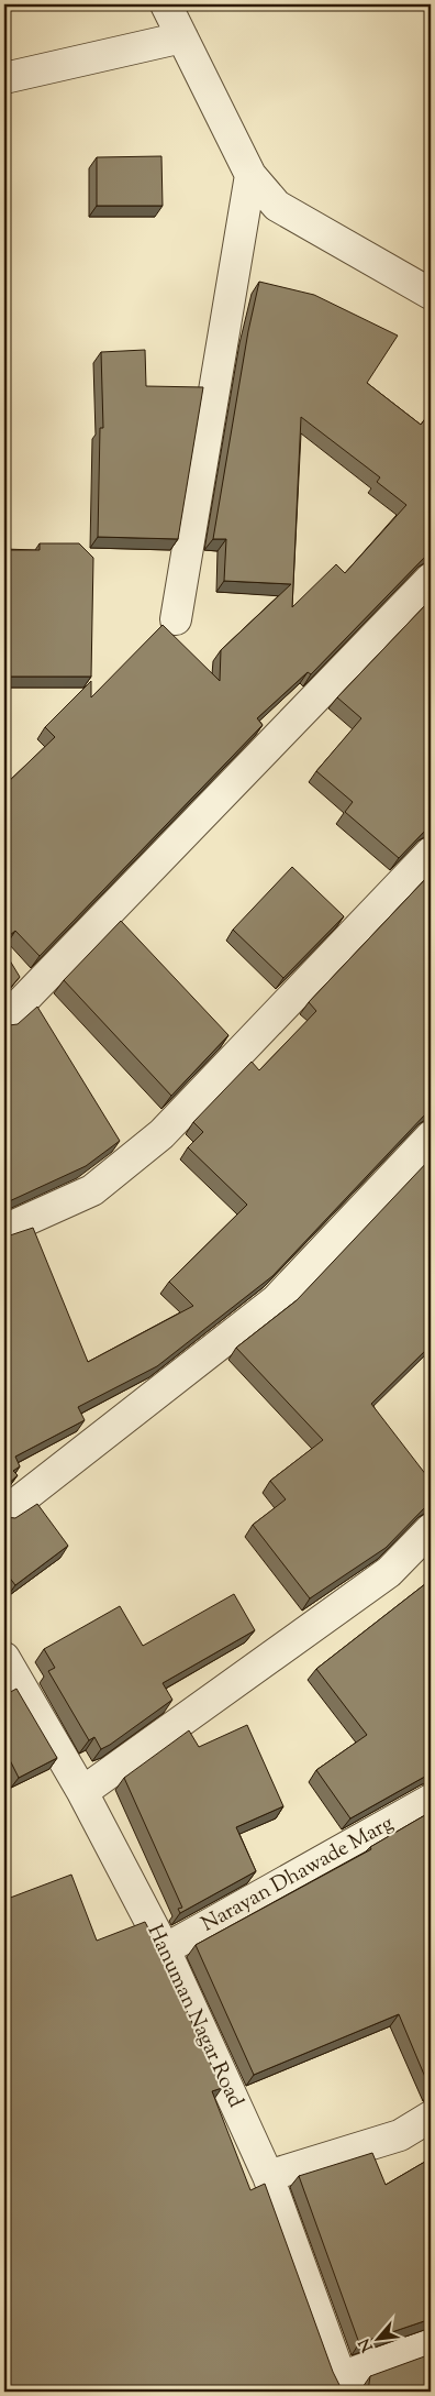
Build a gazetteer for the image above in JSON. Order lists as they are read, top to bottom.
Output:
{
  "streets": {
    "street": ["Narayan Dhawade Marg", "Hanuman Nagar Road"]
  },
  "crossings": [
    ["Narayan Dhawade Marg", "Hanuman Nagar Road"]
  ],
  "north": "bottom left"
}
